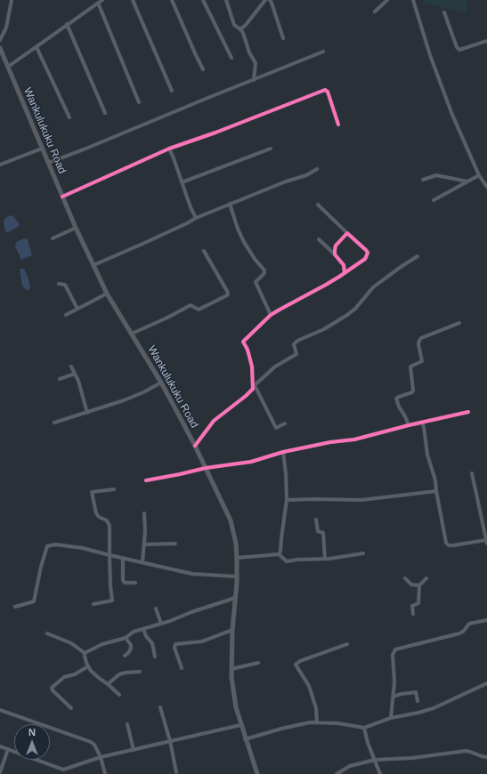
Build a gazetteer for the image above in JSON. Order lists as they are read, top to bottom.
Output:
{
  "streets": {
    "main road": ["Wankulukuku Road"]
  },
  "north": "top"
}
